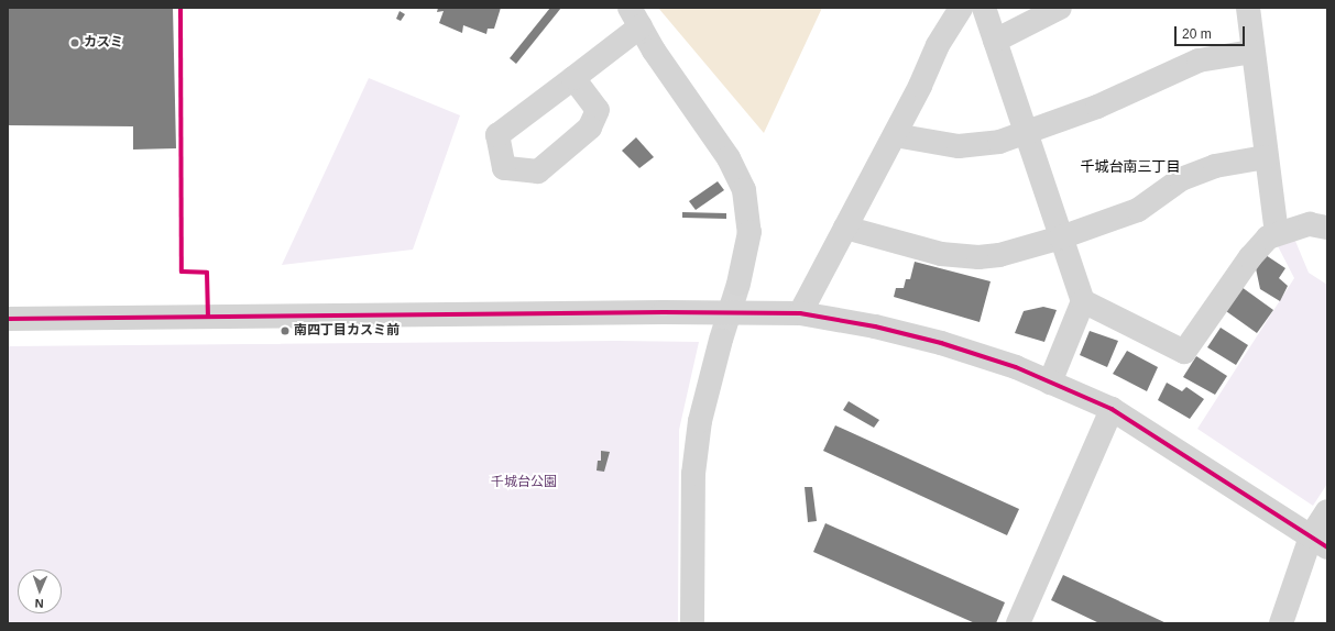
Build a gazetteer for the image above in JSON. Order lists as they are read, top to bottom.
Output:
{
  "districts": ["千城台南三丁目"],
  "parks": ["千城台公園"],
  "places": ["カスミ", "南四丁目カスミ前"],
  "scale_bar": "20 m",
  "north": "bottom"
}
